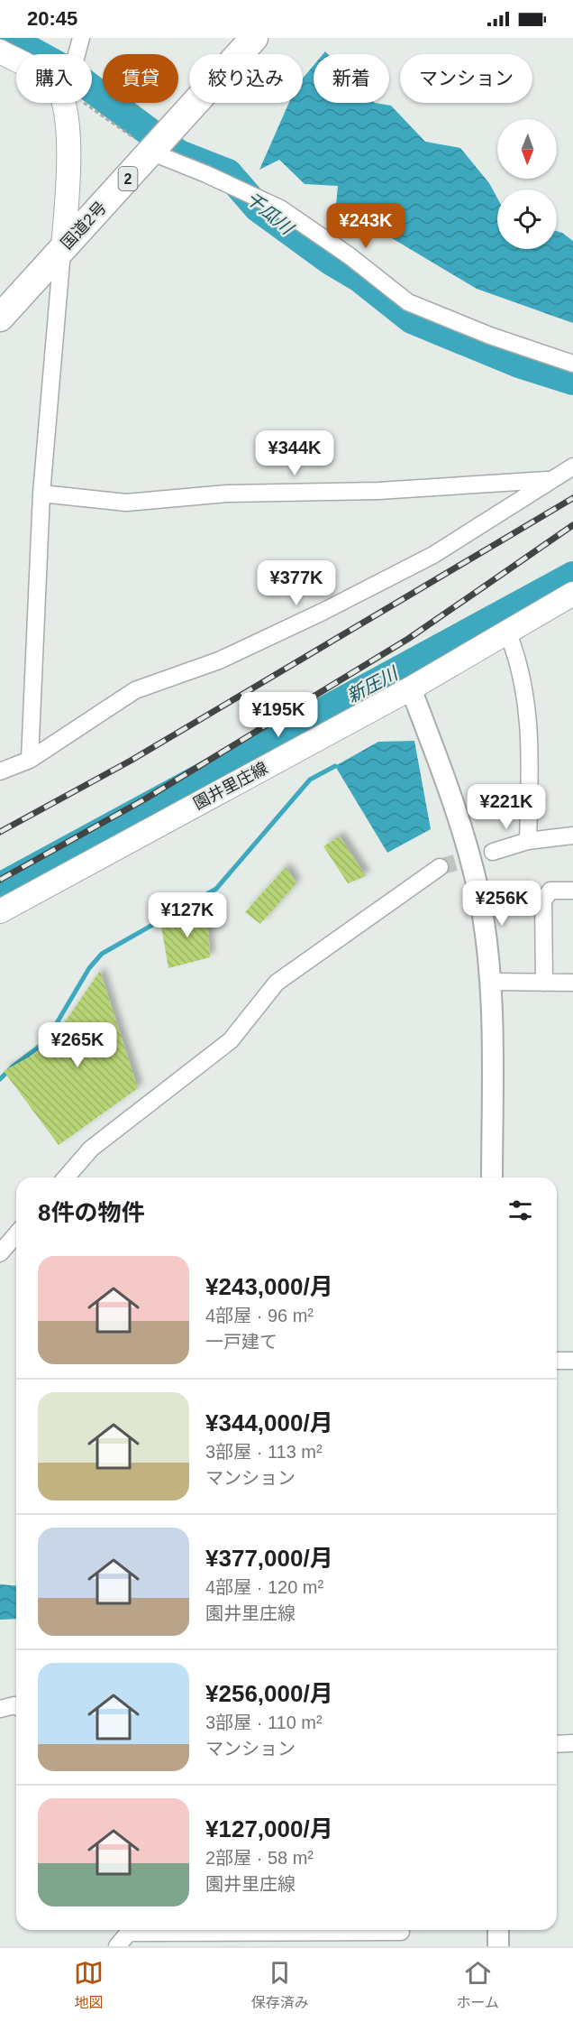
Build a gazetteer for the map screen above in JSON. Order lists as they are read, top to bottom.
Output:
{
  "streets": {
    "highway": ["2", "国道2号"],
    "main road": ["園井里庄線"]
  },
  "water": ["千瓜川", "新圧川"],
  "north": "bottom",
  "page": {
    "status": "20:45",
    "chip": [
      "購入",
      "賃貸",
      "絞り込み",
      "新着",
      "マンション"
    ],
    "price": [
      "¥243K",
      "¥344K",
      "¥377K",
      "¥195K",
      "¥221K",
      "¥256K",
      "¥127K",
      "¥265K"
    ],
    "heading": "8件の物件",
    "list": [
      {
        "name": "¥243,000/月",
        "note": "4部屋 · 96 m² · 一戸建て"
      },
      {
        "name": "¥344,000/月",
        "note": "3部屋 · 113 m² · マンション"
      },
      {
        "name": "¥377,000/月",
        "note": "4部屋 · 120 m² · 園井里庄線"
      },
      {
        "name": "¥256,000/月",
        "note": "3部屋 · 110 m² · マンション"
      },
      {
        "name": "¥127,000/月",
        "note": "2部屋 · 58 m² · 園井里庄線"
      }
    ],
    "tabs": ["地図", "保存済み", "ホーム"]
  }
}
